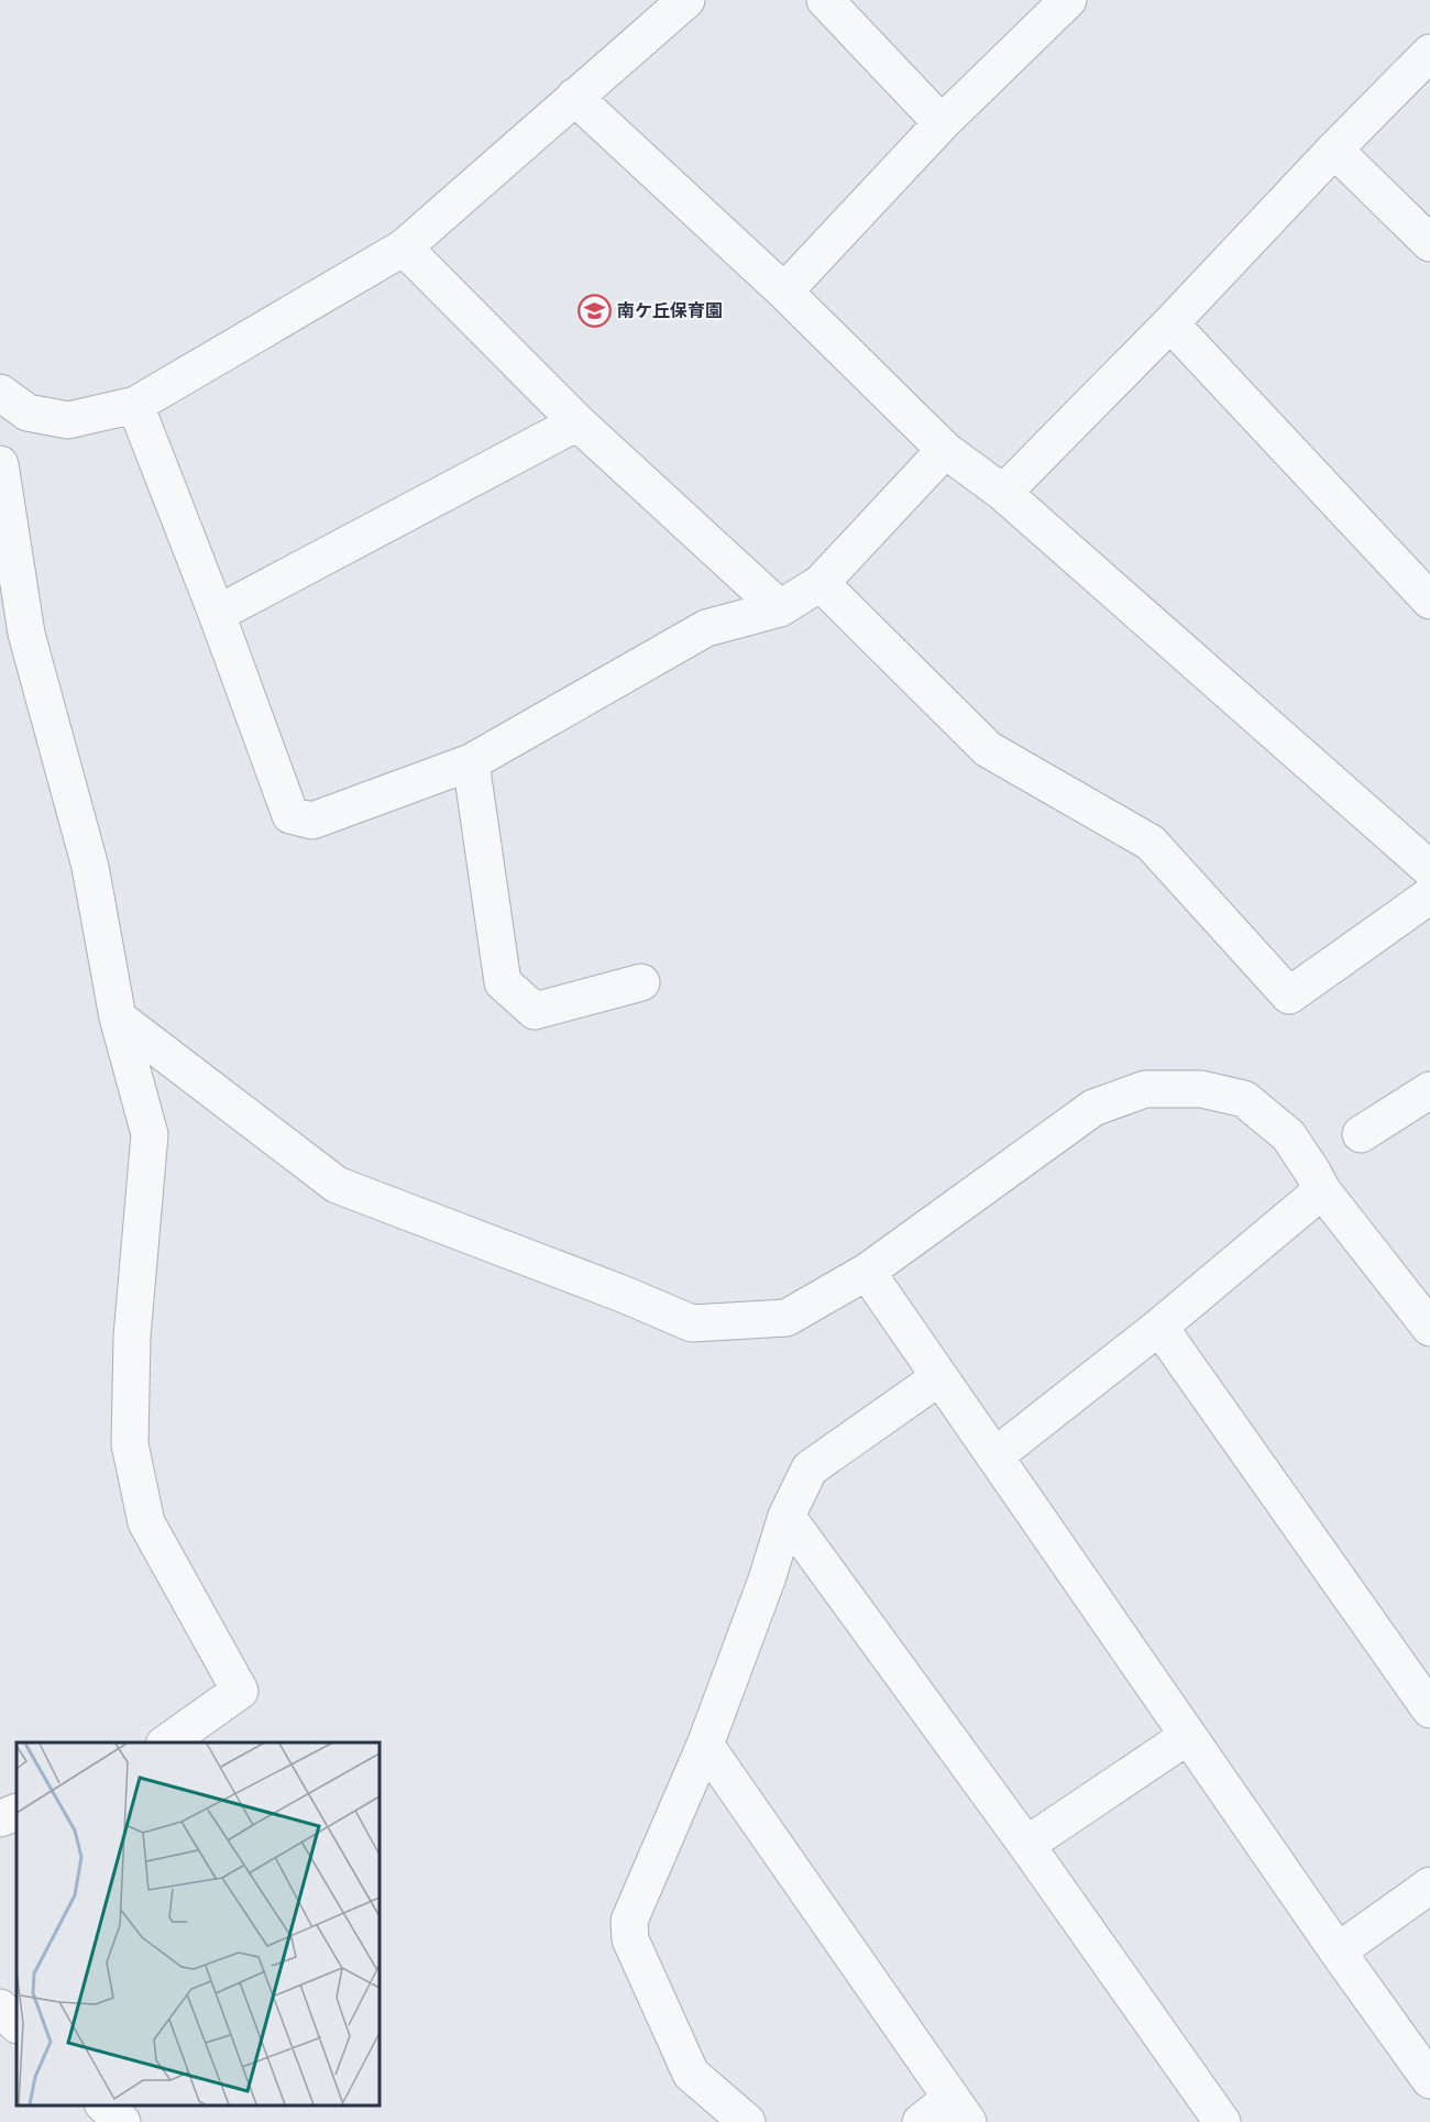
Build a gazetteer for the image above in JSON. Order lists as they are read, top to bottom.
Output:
{
  "places": {
    "school or university": ["南ケ丘保育園"]
  }
}
